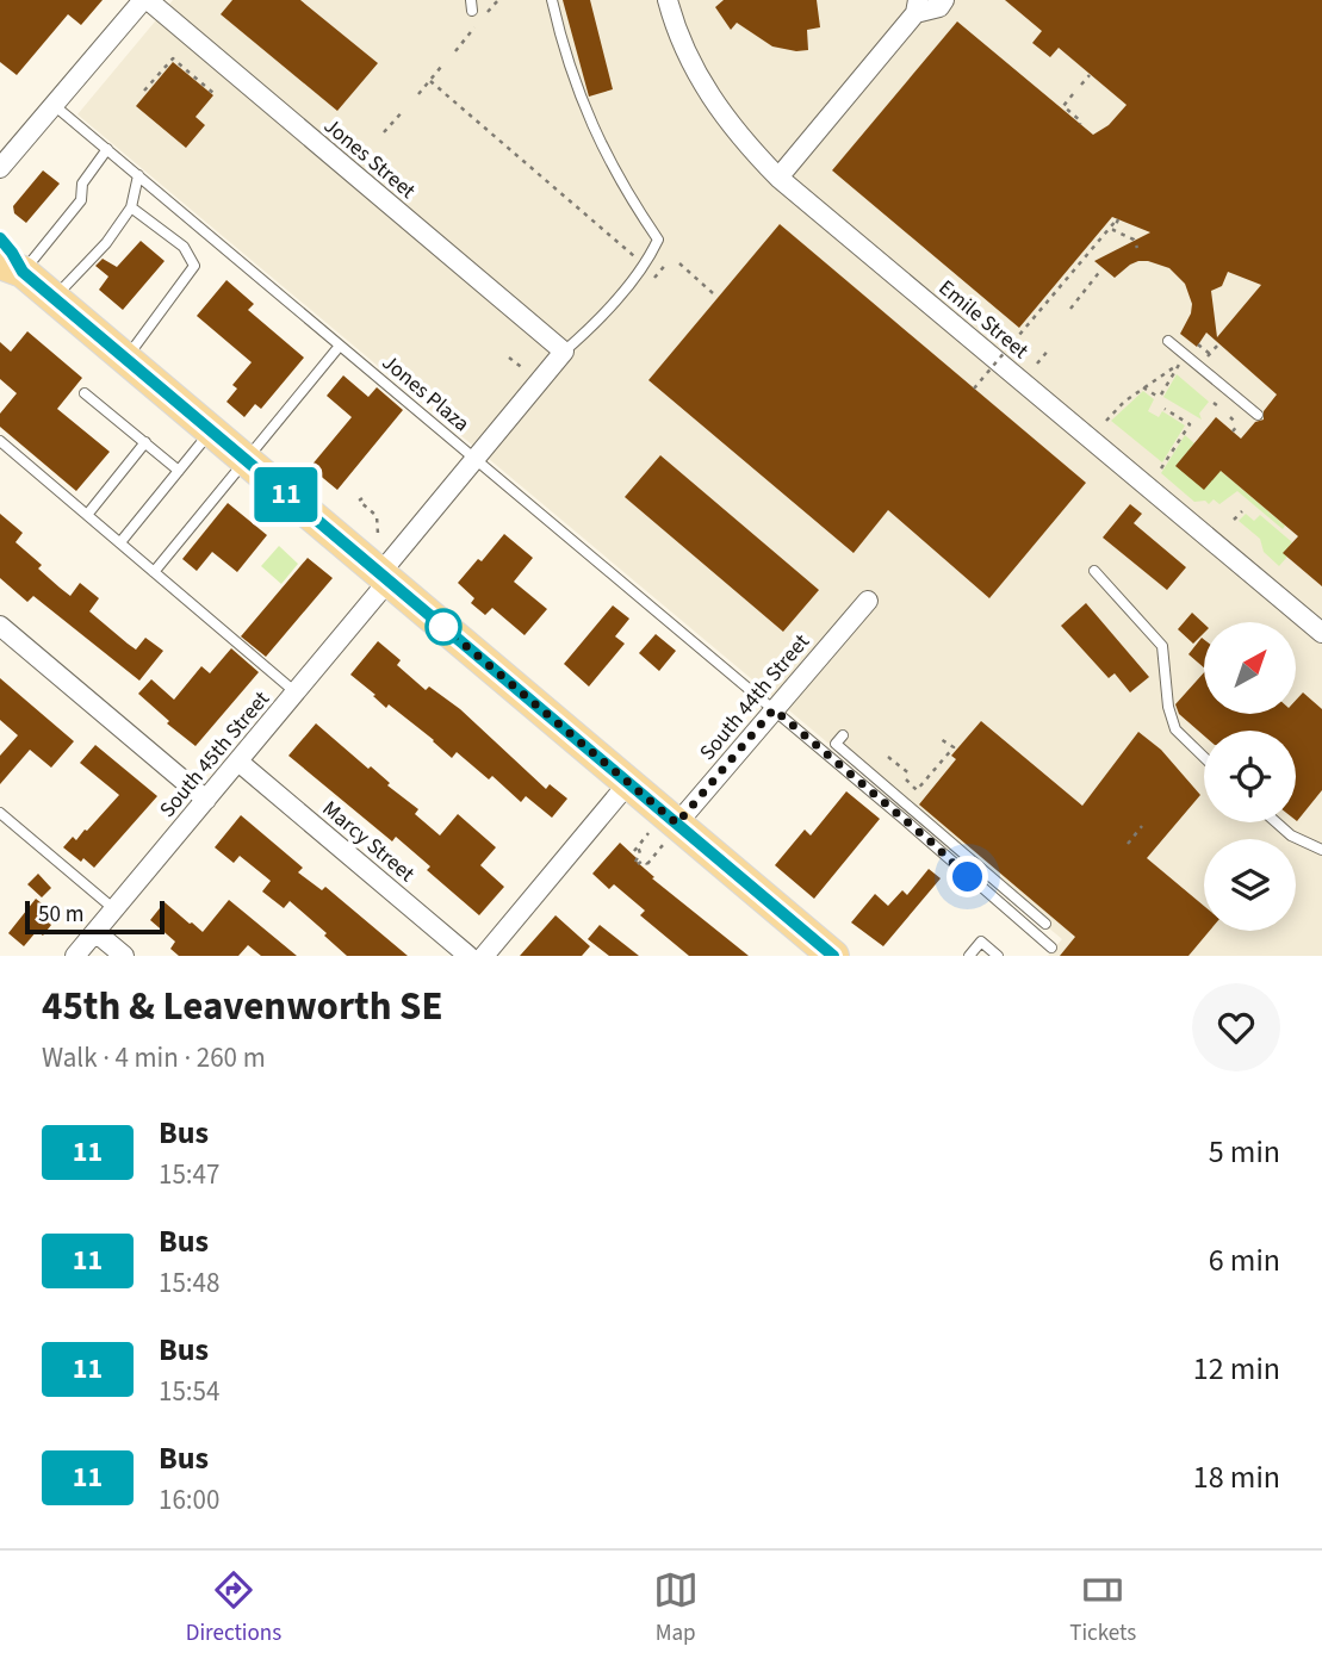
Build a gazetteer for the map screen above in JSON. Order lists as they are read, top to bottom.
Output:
{
  "streets": {
    "street": [
      "Jones Street",
      "Emile Street",
      "South 44th Street",
      "South 45th Street",
      "Marcy Street"
    ],
    "lane": ["Jones Plaza"]
  },
  "crossings": [
    ["Jones Street", "South 45th Street"],
    ["Jones Plaza", "South 44th Street"],
    ["Jones Plaza", "South 45th Street"],
    ["South 45th Street", "Marcy Street"]
  ],
  "lines": ["bus line 11"],
  "scale_bar": "50 m",
  "north": "top right",
  "page": {
    "on_map": "11",
    "scale": "50 m",
    "heading": ["45th & Leavenworth SE", "Walk · 4 min · 260 m"],
    "list": [
      {
        "mark": "11",
        "name": "Bus",
        "note": "15:47",
        "value": "5 min"
      },
      {
        "mark": "11",
        "name": "Bus",
        "note": "15:48",
        "value": "6 min"
      },
      {
        "mark": "11",
        "name": "Bus",
        "note": "15:54",
        "value": "12 min"
      },
      {
        "mark": "11",
        "name": "Bus",
        "note": "16:00",
        "value": "18 min"
      }
    ],
    "tabs": ["Directions", "Map", "Tickets"]
  }
}
